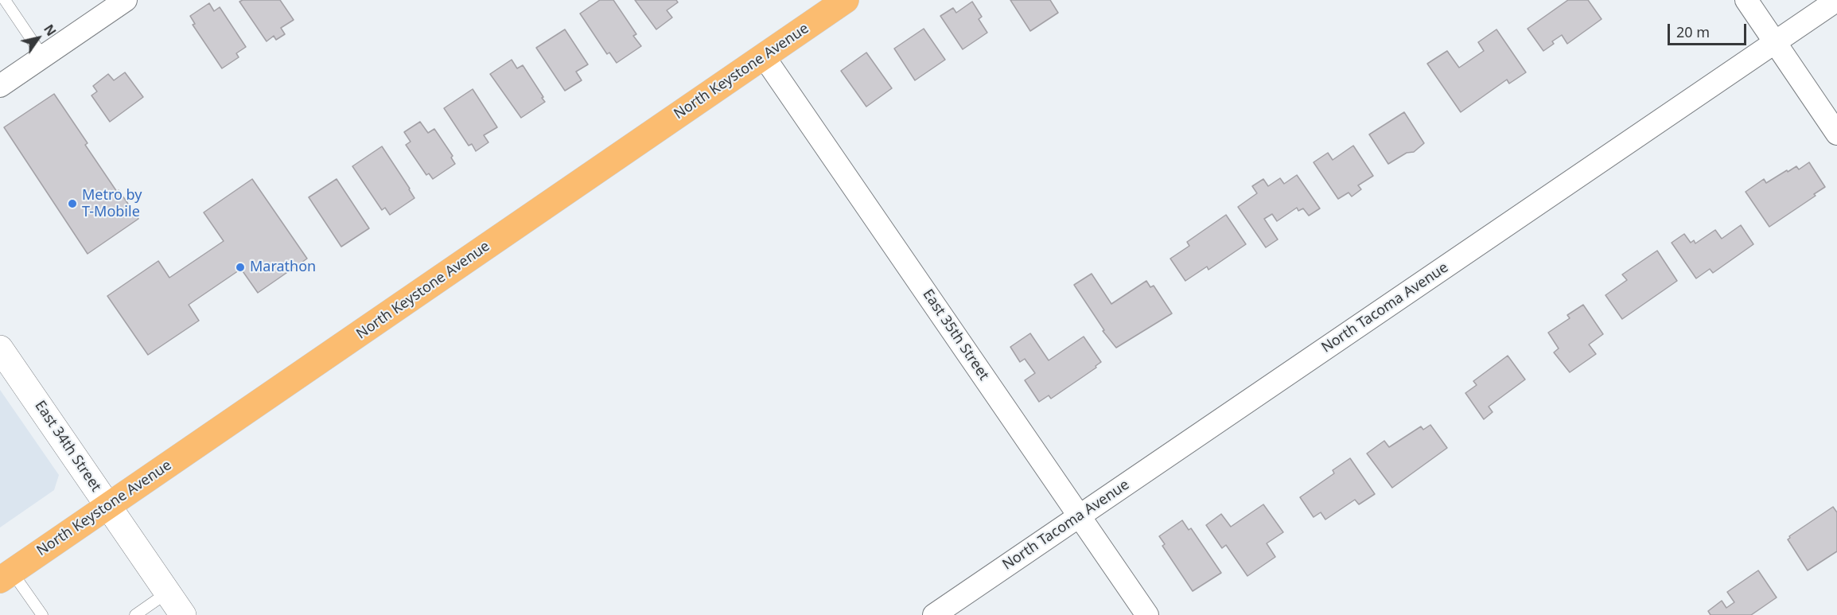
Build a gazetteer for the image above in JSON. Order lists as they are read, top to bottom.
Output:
{
  "streets": {
    "main road": ["North Keystone Avenue", "East 34th Street"],
    "street": ["North Tacoma Avenue", "East 35th Street"]
  },
  "crossings": [
    ["North Keystone Avenue", "East 35th Street"],
    ["North Keystone Avenue", "East 34th Street"],
    ["North Tacoma Avenue", "East 35th Street"]
  ],
  "places": ["Metro by T-Mobile", "Marathon"],
  "scale_bar": "20 m",
  "north": "top right"
}
